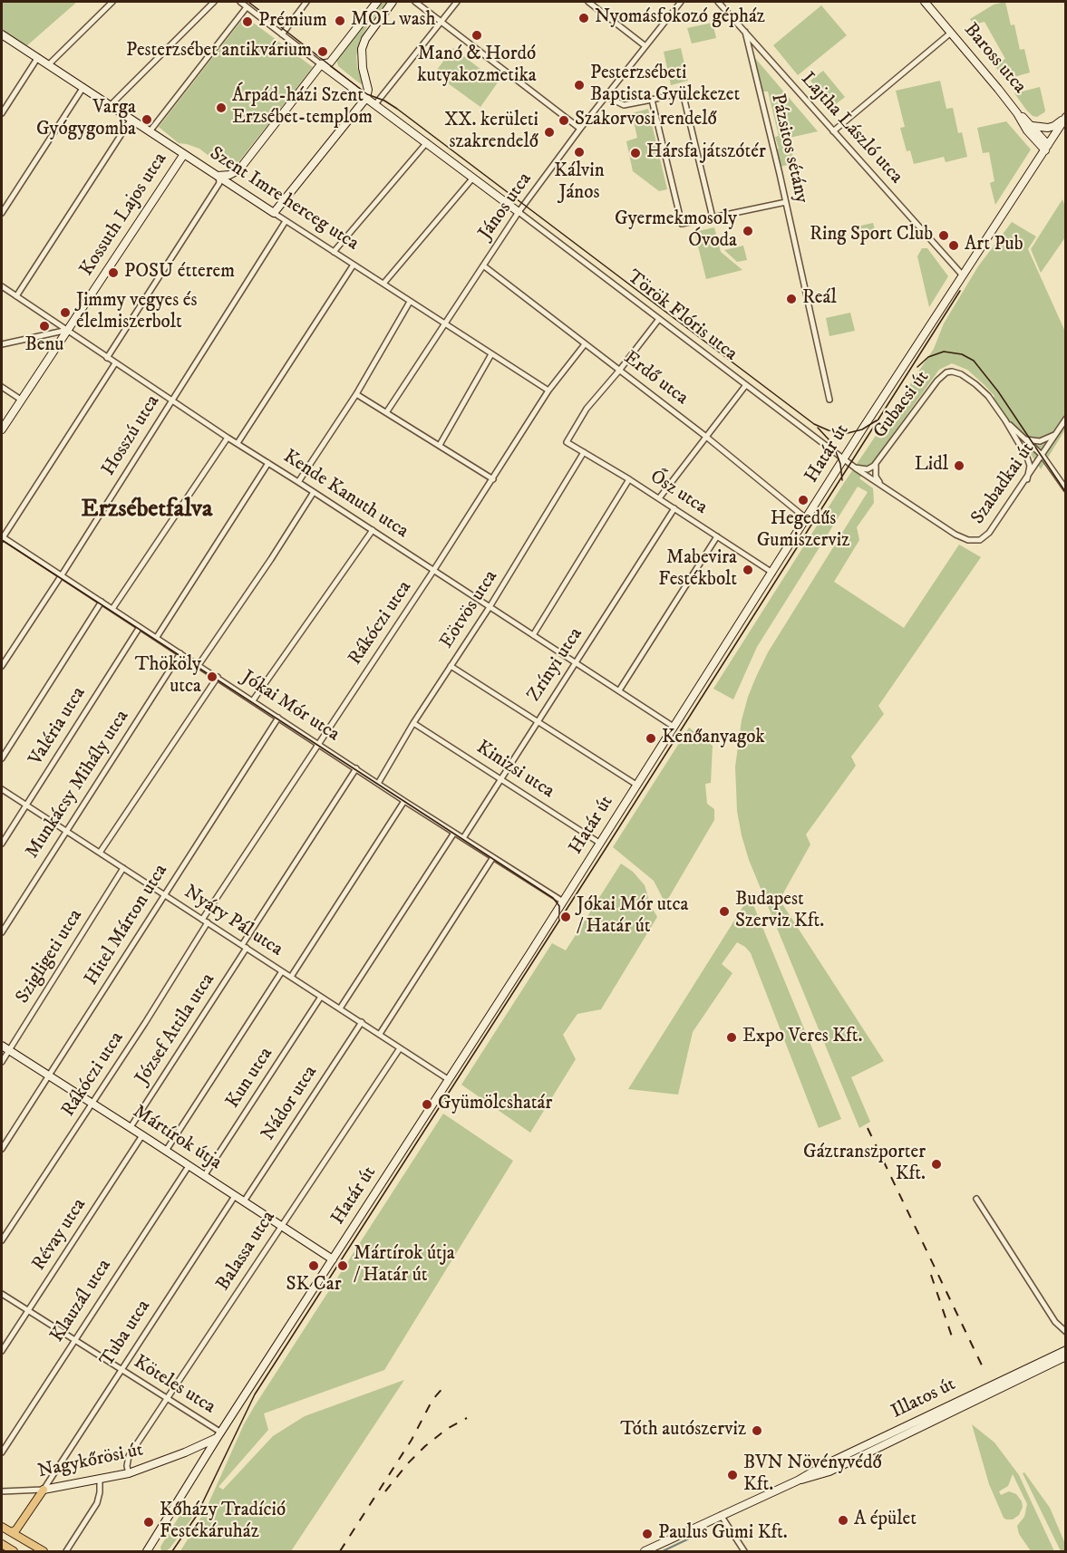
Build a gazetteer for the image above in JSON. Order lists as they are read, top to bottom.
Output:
{
  "streets": {
    "street": [
      "Baross utca",
      "Lajtha László utca",
      "Pázsitos sétány",
      "Szent Imre herceg utca",
      "János utca",
      "Kossuth Lajos utca",
      "Török Flóris utca",
      "Erdő utca",
      "Gubacsi út",
      "Hosszú utca",
      "Határ út",
      "Szabadkai út",
      "Ősz utca",
      "Kende Kanuth utca",
      "Eötvös utca",
      "Rákóczi utca",
      "Zrínyi utca",
      "Jókai Mór utca",
      "Valéria utca",
      "Kinizsi utca",
      "Munkácsy Mihály utca",
      "Nyáry Pál utca",
      "Hitel Márton utca",
      "Szigligeti utca",
      "József Attila utca",
      "Kun utca",
      "Nádor utca",
      "Mártírok útja",
      "Révay utca",
      "Balassa utca",
      "Klauzál utca",
      "Tuba utca",
      "Köteles utca",
      "Illatos út",
      "Nagykőrösi út"
    ]
  },
  "crossings": [
    ["Baross utca", "Határ út"],
    ["Lajtha László utca", "Pázsitos sétány"],
    ["Lajtha László utca", "Határ út"],
    ["Szent Imre herceg utca", "János utca"],
    ["Szent Imre herceg utca", "Kossuth Lajos utca"],
    ["Szent Imre herceg utca", "Hosszú utca"],
    ["Szent Imre herceg utca", "Rákóczi utca"],
    ["János utca", "Török Flóris utca"],
    ["János utca", "Erdő utca"],
    ["Kossuth Lajos utca", "Kende Kanuth utca"],
    ["Török Flóris utca", "Határ út"],
    ["Erdő utca", "Határ út"],
    ["Erdő utca", "Ősz utca"],
    ["Erdő utca", "Rákóczi utca"],
    ["Gubacsi út", "Szabadkai út"],
    ["Hosszú utca", "Kende Kanuth utca"],
    ["Hosszú utca", "Jókai Mór utca"],
    ["Határ út", "Ősz utca"],
    ["Határ út", "Kende Kanuth utca"],
    ["Határ út", "Jókai Mór utca"],
    ["Határ út", "Kinizsi utca"],
    ["Határ út", "Nyáry Pál utca"],
    ["Határ út", "Mártírok útja"],
    ["Határ út", "Köteles utca"],
    ["Határ út", "Nagykőrösi út"],
    ["Ősz utca", "Eötvös utca"],
    ["Ősz utca", "Zrínyi utca"],
    ["Kende Kanuth utca", "Eötvös utca"],
    ["Kende Kanuth utca", "Rákóczi utca"],
    ["Kende Kanuth utca", "Zrínyi utca"],
    ["Eötvös utca", "Jókai Mór utca"],
    ["Eötvös utca", "Kinizsi utca"],
    ["Rákóczi utca", "Jókai Mór utca"],
    ["Rákóczi utca", "Nyáry Pál utca"],
    ["Rákóczi utca", "Mártírok útja"],
    ["Zrínyi utca", "Jókai Mór utca"],
    ["Zrínyi utca", "Kinizsi utca"],
    ["Jókai Mór utca", "Valéria utca"],
    ["Jókai Mór utca", "Munkácsy Mihály utca"],
    ["Jókai Mór utca", "Hitel Márton utca"],
    ["Jókai Mór utca", "József Attila utca"],
    ["Valéria utca", "Nyáry Pál utca"],
    ["Munkácsy Mihály utca", "Nyáry Pál utca"],
    ["Nyáry Pál utca", "Hitel Márton utca"],
    ["Nyáry Pál utca", "Szigligeti utca"],
    ["Nyáry Pál utca", "József Attila utca"],
    ["Nyáry Pál utca", "Kun utca"],
    ["Nyáry Pál utca", "Nádor utca"],
    ["Nyáry Pál utca", "Balassa utca"],
    ["Hitel Márton utca", "Mártírok útja"],
    ["Szigligeti utca", "Mártírok útja"],
    ["József Attila utca", "Mártírok útja"],
    ["Kun utca", "Mártírok útja"],
    ["Nádor utca", "Mártírok útja"],
    ["Mártírok útja", "Révay utca"],
    ["Mártírok útja", "Balassa utca"],
    ["Mártírok útja", "Klauzál utca"],
    ["Mártírok útja", "Tuba utca"],
    ["Révay utca", "Köteles utca"],
    ["Balassa utca", "Köteles utca"],
    ["Balassa utca", "Nagykőrösi út"],
    ["Klauzál utca", "Köteles utca"],
    ["Tuba utca", "Köteles utca"],
    ["Tuba utca", "Nagykőrösi út"],
    ["Köteles utca", "Nagykőrösi út"]
  ],
  "districts": ["Erzsébetfalva"],
  "places": [
    "Nyomásfokozó gépház",
    "MOL wash",
    "Prémium",
    "Manó & Hordó kutyakozmetika",
    "Pesterzsébet antikvárium",
    "Pesterzsébeti Baptista Gyülekezet",
    "Árpád-házi Szent Erzsébet-templom",
    "Varga Gyógygomba",
    "Szakorvosi rendelő",
    "XX. kerületi szakrendelő",
    "Kálvin János",
    "Hársfa játszótér",
    "Gyermekmosoly Óvoda",
    "Ring Sport Club",
    "Art Pub",
    "POSU étterem",
    "Reál",
    "Jimmy vegyes és élelmiszerbolt",
    "Benu",
    "Lidl",
    "Hegedűs Gumiszerviz",
    "Mabevira Festékbolt",
    "Thököly utca",
    "Kenőanyagok",
    "Budapest Szerviz Kft.",
    "Jókai Mór utca / Határ út",
    "Expo Veres Kft.",
    "Gyümölcshatár",
    "Gáztranszporter Kft.",
    "SK Car",
    "Mártírok útja / Határ út",
    "Tóth autószerviz",
    "BVN Növényvédő Kft.",
    "A épület",
    "Kőházy Tradíció Festékáruház",
    "Paulus Gumi Kft."
  ]
}
